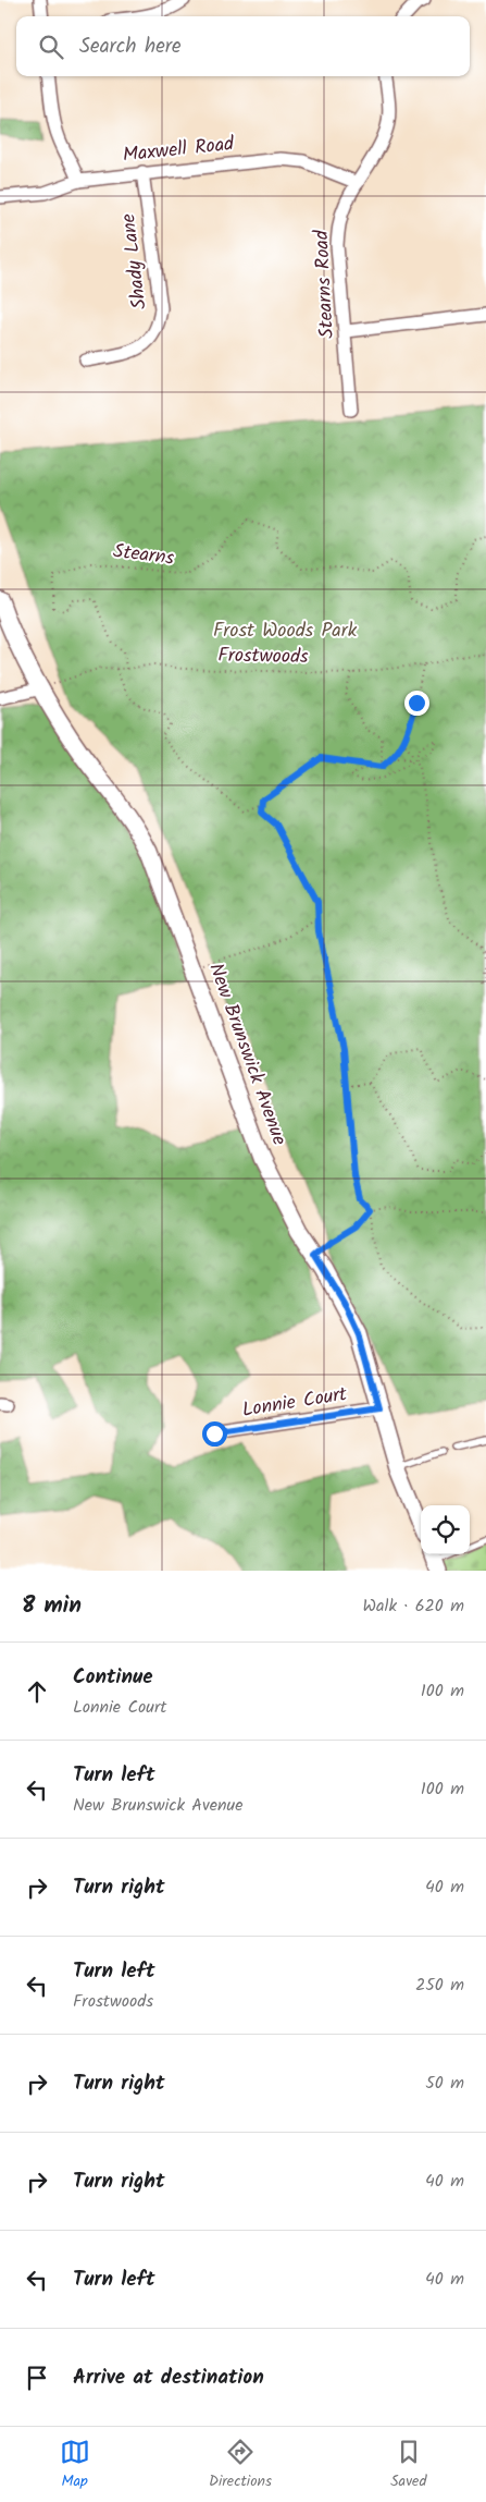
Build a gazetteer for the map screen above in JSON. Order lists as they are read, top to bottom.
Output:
{
  "streets": {
    "street": [
      "Maxwell Road",
      "Shady Lane",
      "Stearns Road",
      "New Brunswick Avenue",
      "Lonnie Court"
    ],
    "path": ["Stearns", "Frostwoods"]
  },
  "crossings": [
    ["Maxwell Road", "Shady Lane"],
    ["Maxwell Road", "Stearns Road"],
    ["Stearns", "Frostwoods"],
    ["Frostwoods", "New Brunswick Avenue"],
    ["New Brunswick Avenue", "Lonnie Court"]
  ],
  "parks": ["Frost Woods Park"],
  "page": {
    "search": "Search here",
    "heading": ["8 min", "Walk · 620 m"],
    "list": [
      ["Continue", "Lonnie Court", "100 m"],
      ["Turn left", "New Brunswick Avenue", "100 m"],
      ["Turn right", "40 m"],
      ["Turn left", "Frostwoods", "250 m"],
      ["Turn right", "50 m"],
      ["Turn right", "40 m"],
      ["Turn left", "40 m"],
      "Arrive at destination"
    ],
    "nav": ["Map", "Directions", "Saved"]
  }
}
